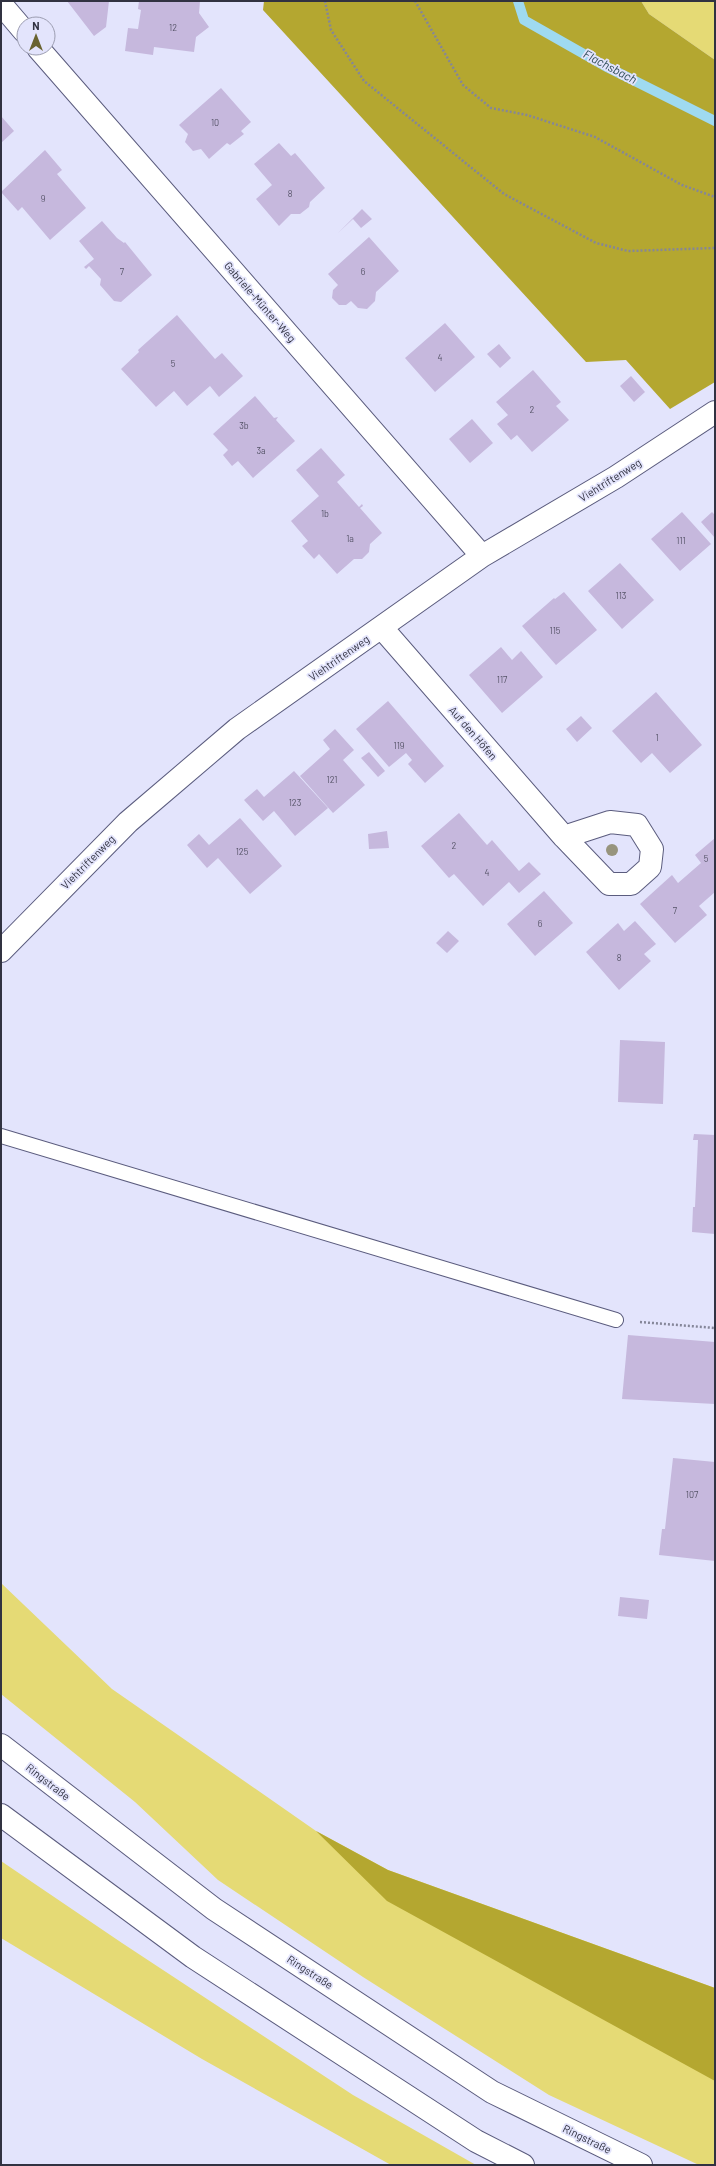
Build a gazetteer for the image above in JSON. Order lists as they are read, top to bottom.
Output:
{
  "streets": {
    "main road": [
      "Gabriele-Münter-Weg",
      "Viehtriftenweg",
      "Auf den Höfen",
      "Ringstraße"
    ]
  },
  "crossings": [
    ["Gabriele-Münter-Weg", "Viehtriftenweg"],
    ["Viehtriftenweg", "Auf den Höfen"]
  ],
  "water": ["Flachsbach"],
  "house_numbers": [
    "12",
    "10",
    "8",
    "9",
    "7",
    "6",
    "4",
    "5",
    "2",
    "3b",
    "3a",
    "1b",
    "1a",
    "111",
    "113",
    "115",
    "117",
    "1",
    "119",
    "121",
    "123",
    "2",
    "125",
    "5",
    "4",
    "7",
    "6",
    "8",
    "107"
  ],
  "north": "top"
}
